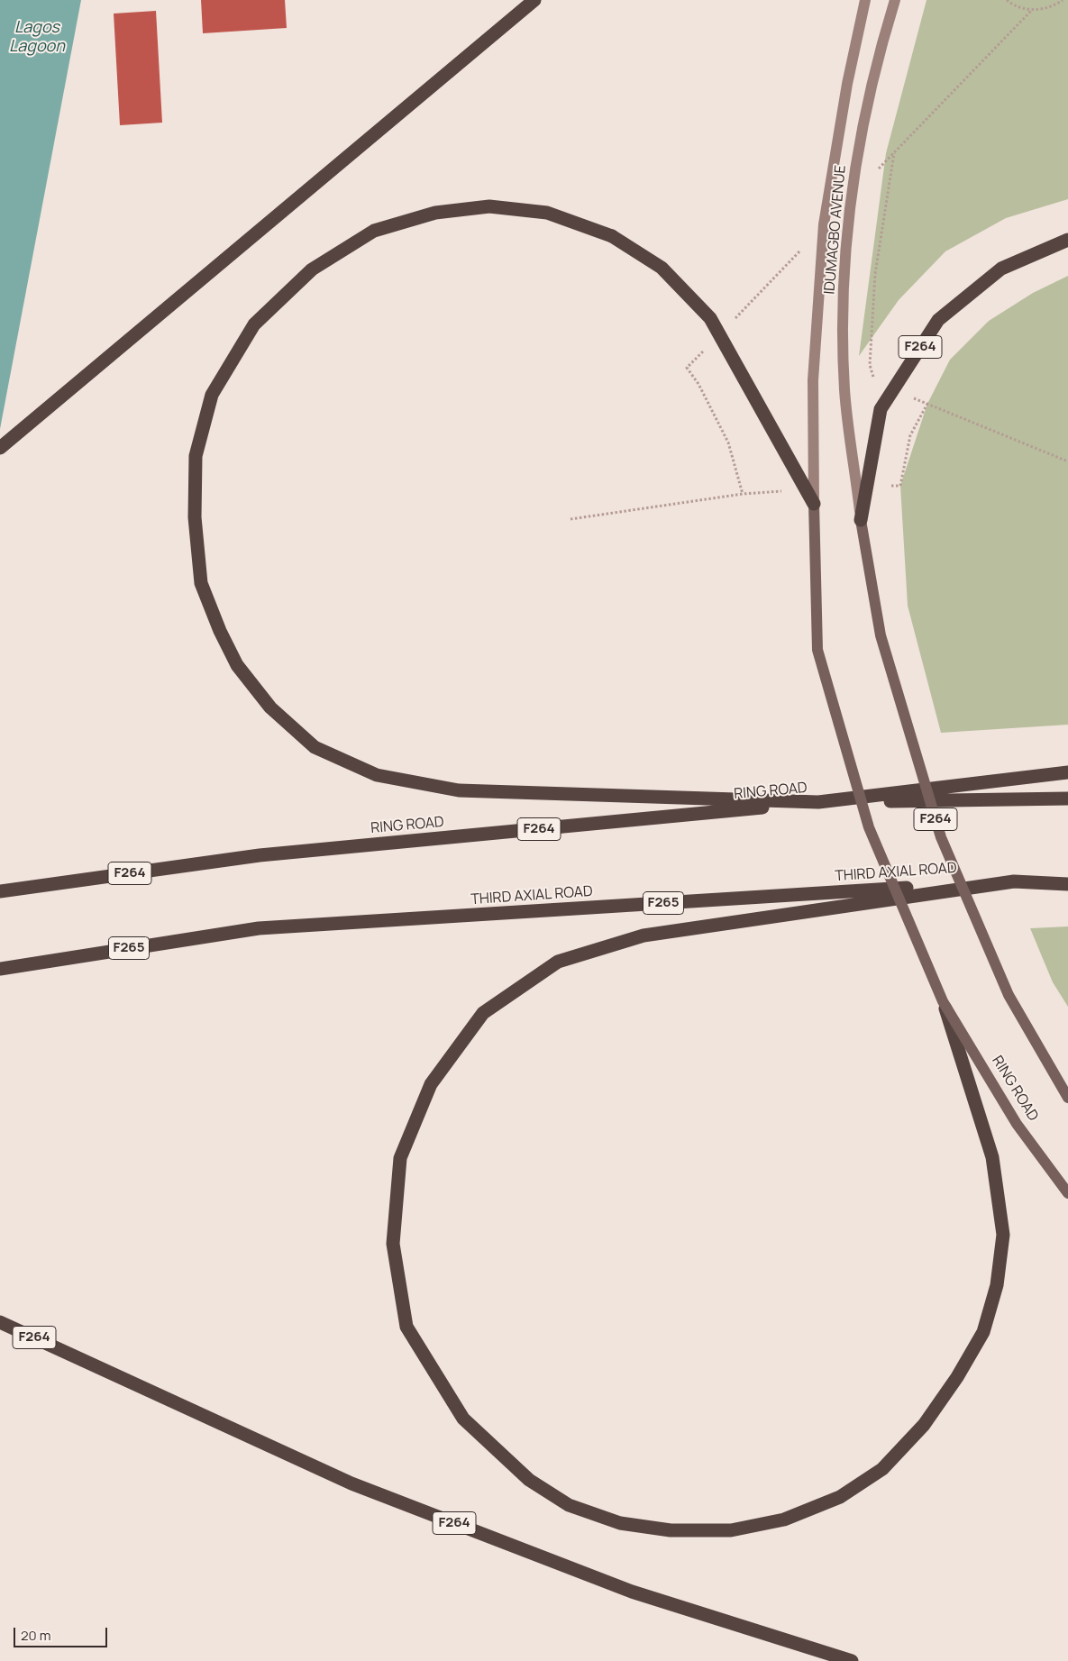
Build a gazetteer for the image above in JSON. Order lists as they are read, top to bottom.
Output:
{
  "streets": {
    "highway": [
      "F264",
      "RING ROAD",
      "THIRD AXIAL ROAD",
      "F265"
    ],
    "main road": ["IDUMAGBO AVENUE"]
  },
  "crossings": [
    ["IDUMAGBO AVENUE", "F264"],
    ["IDUMAGBO AVENUE", "RING ROAD"],
    ["F264", "RING ROAD"]
  ],
  "water": ["Lagos Lagoon"],
  "scale_bar": "20 m"
}
